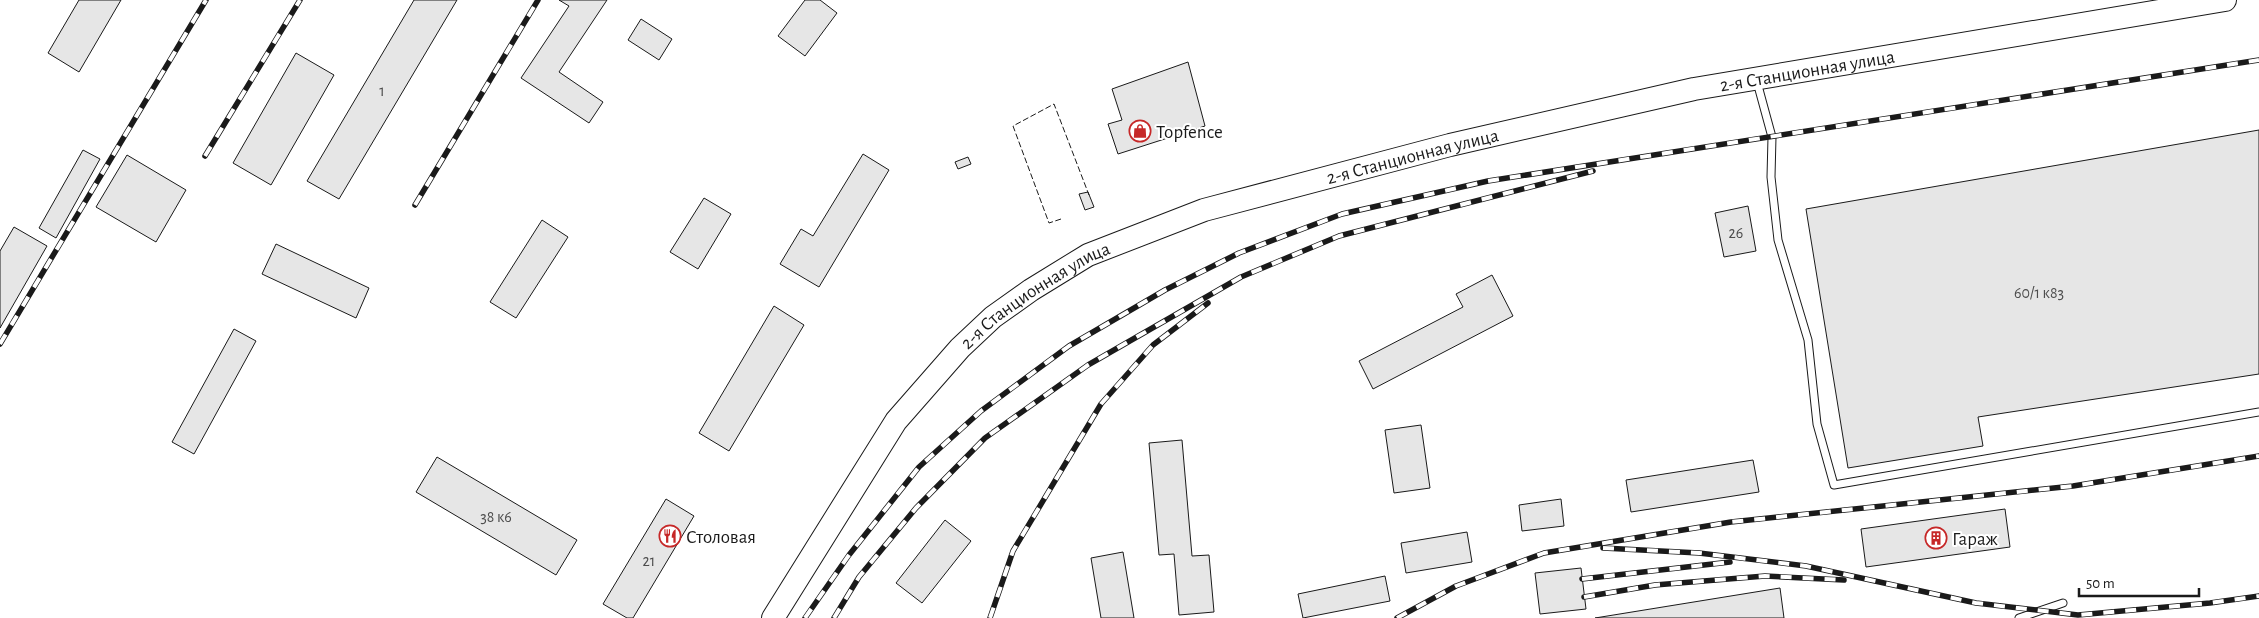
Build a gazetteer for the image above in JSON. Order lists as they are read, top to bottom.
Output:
{
  "streets": {
    "main road": ["2-я Станционная улица"]
  },
  "places": {
    "shop": ["Topfence"],
    "restaurant": ["Столовая"],
    "building": ["Гараж"]
  },
  "house_numbers": [
    "1",
    "26",
    "60/1 к83",
    "38 к6",
    "21"
  ],
  "scale_bar": "50 m"
}
